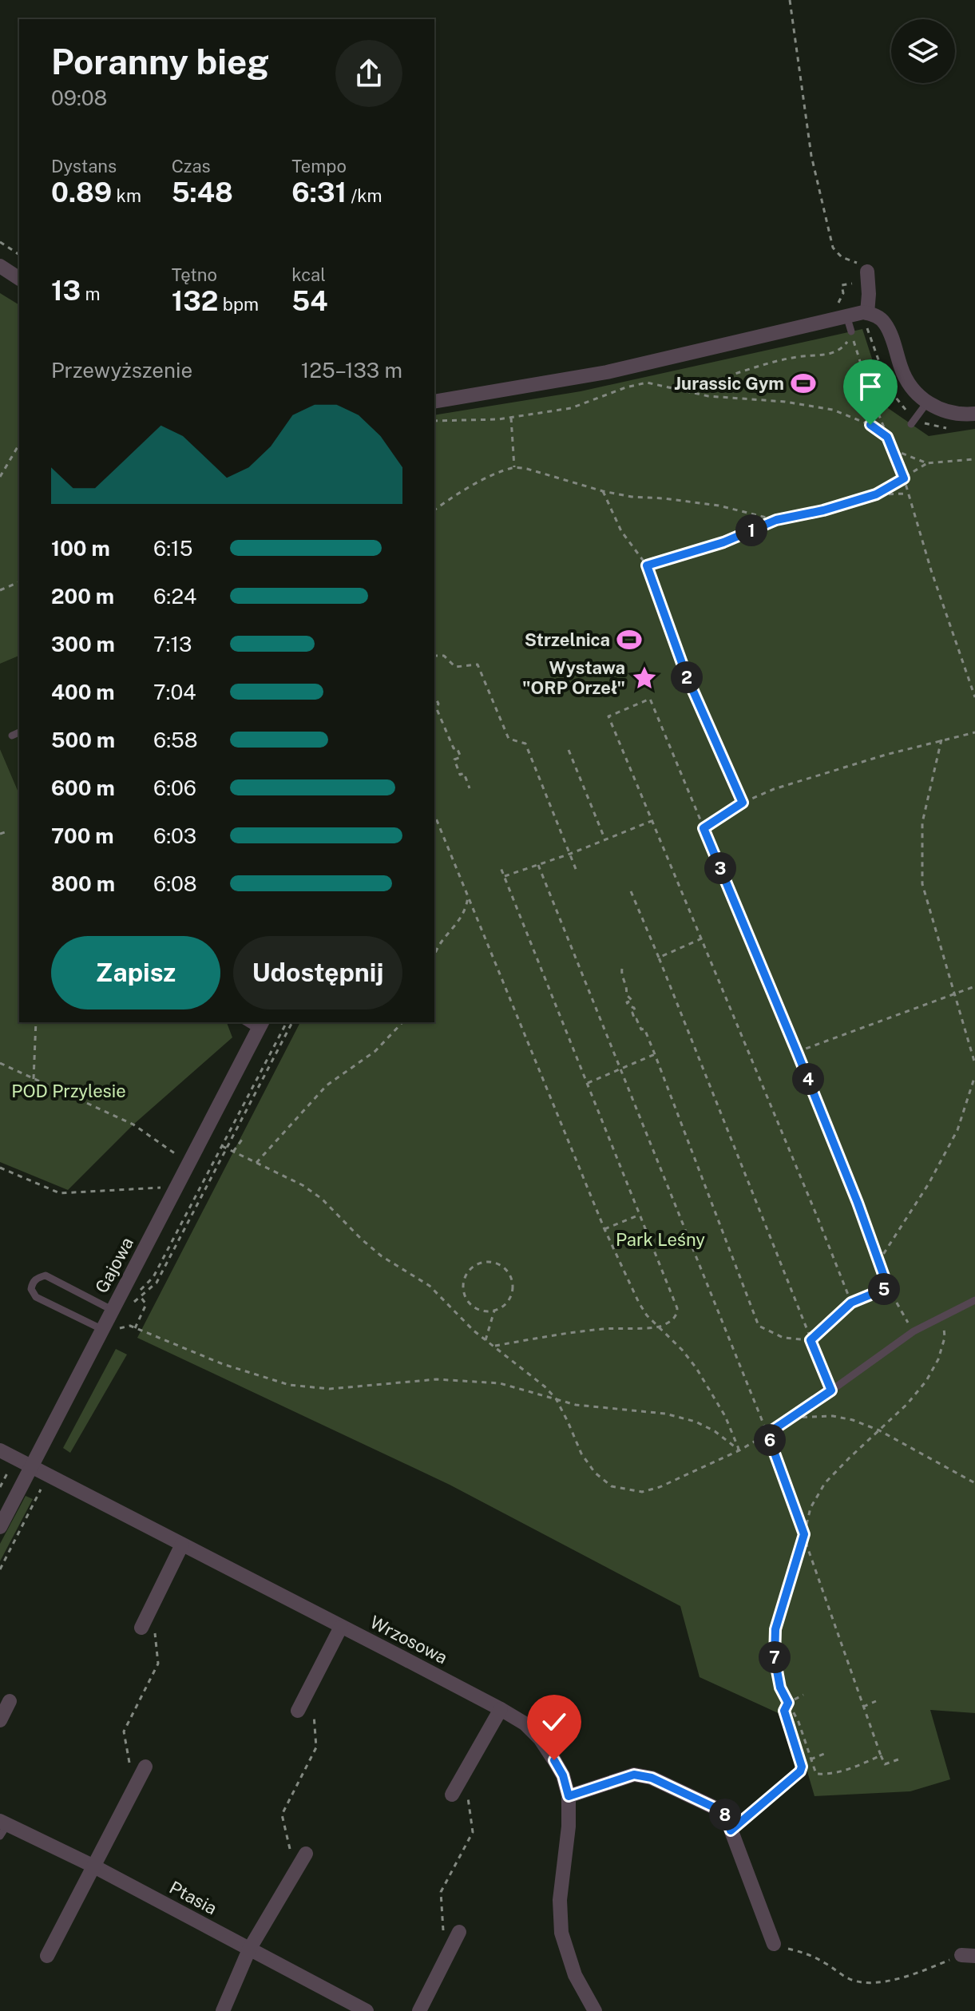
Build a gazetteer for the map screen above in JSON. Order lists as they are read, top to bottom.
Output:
{
  "streets": {
    "street": ["Gajowa", "Wrzosowa", "Ptasia"]
  },
  "crossings": [
    ["Gajowa", "Wrzosowa"]
  ],
  "parks": ["POD Przylesie", "Park Leśny"],
  "places": {
    "sports": ["Jurassic Gym", "Strzelnica"],
    "place": ["Wystawa \"ORP Orzeł\""]
  },
  "page": {
    "heading": ["Poranny bieg", "09:08"],
    "stats": [
      ["Dystans", "0.89 km"],
      ["Czas", "5:48"],
      ["Tempo", "6:31 /km"],
      ["13 m"],
      ["Tętno", "132 bpm"],
      ["kcal", "54"]
    ],
    "chart": ["Przewyższenie", "125–133 m"],
    "pins": [
      "1",
      "2",
      "3",
      "4",
      "5",
      "6",
      "7",
      "8"
    ],
    "list": [
      {
        "name": "100 m",
        "note": "6:15"
      },
      {
        "name": "200 m",
        "note": "6:24"
      },
      {
        "name": "300 m",
        "note": "7:13"
      },
      {
        "name": "400 m",
        "note": "7:04"
      },
      {
        "name": "500 m",
        "note": "6:58"
      },
      {
        "name": "600 m",
        "note": "6:06"
      },
      {
        "name": "700 m",
        "note": "6:03"
      },
      {
        "name": "800 m",
        "note": "6:08"
      }
    ],
    "buttons": ["Zapisz", "Udostępnij"]
  }
}
